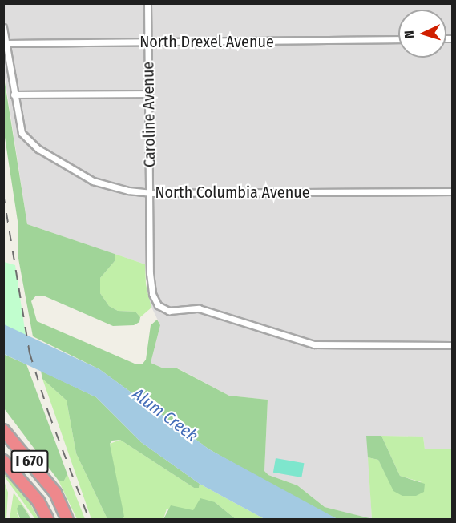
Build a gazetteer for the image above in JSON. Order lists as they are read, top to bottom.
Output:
{
  "streets": {
    "highway": ["I 670"],
    "street": ["North Drexel Avenue", "Caroline Avenue", "North Columbia Avenue"]
  },
  "crossings": [
    ["North Drexel Avenue", "Caroline Avenue"],
    ["Caroline Avenue", "North Columbia Avenue"]
  ],
  "water": ["Alum Creek"],
  "north": "left"
}
